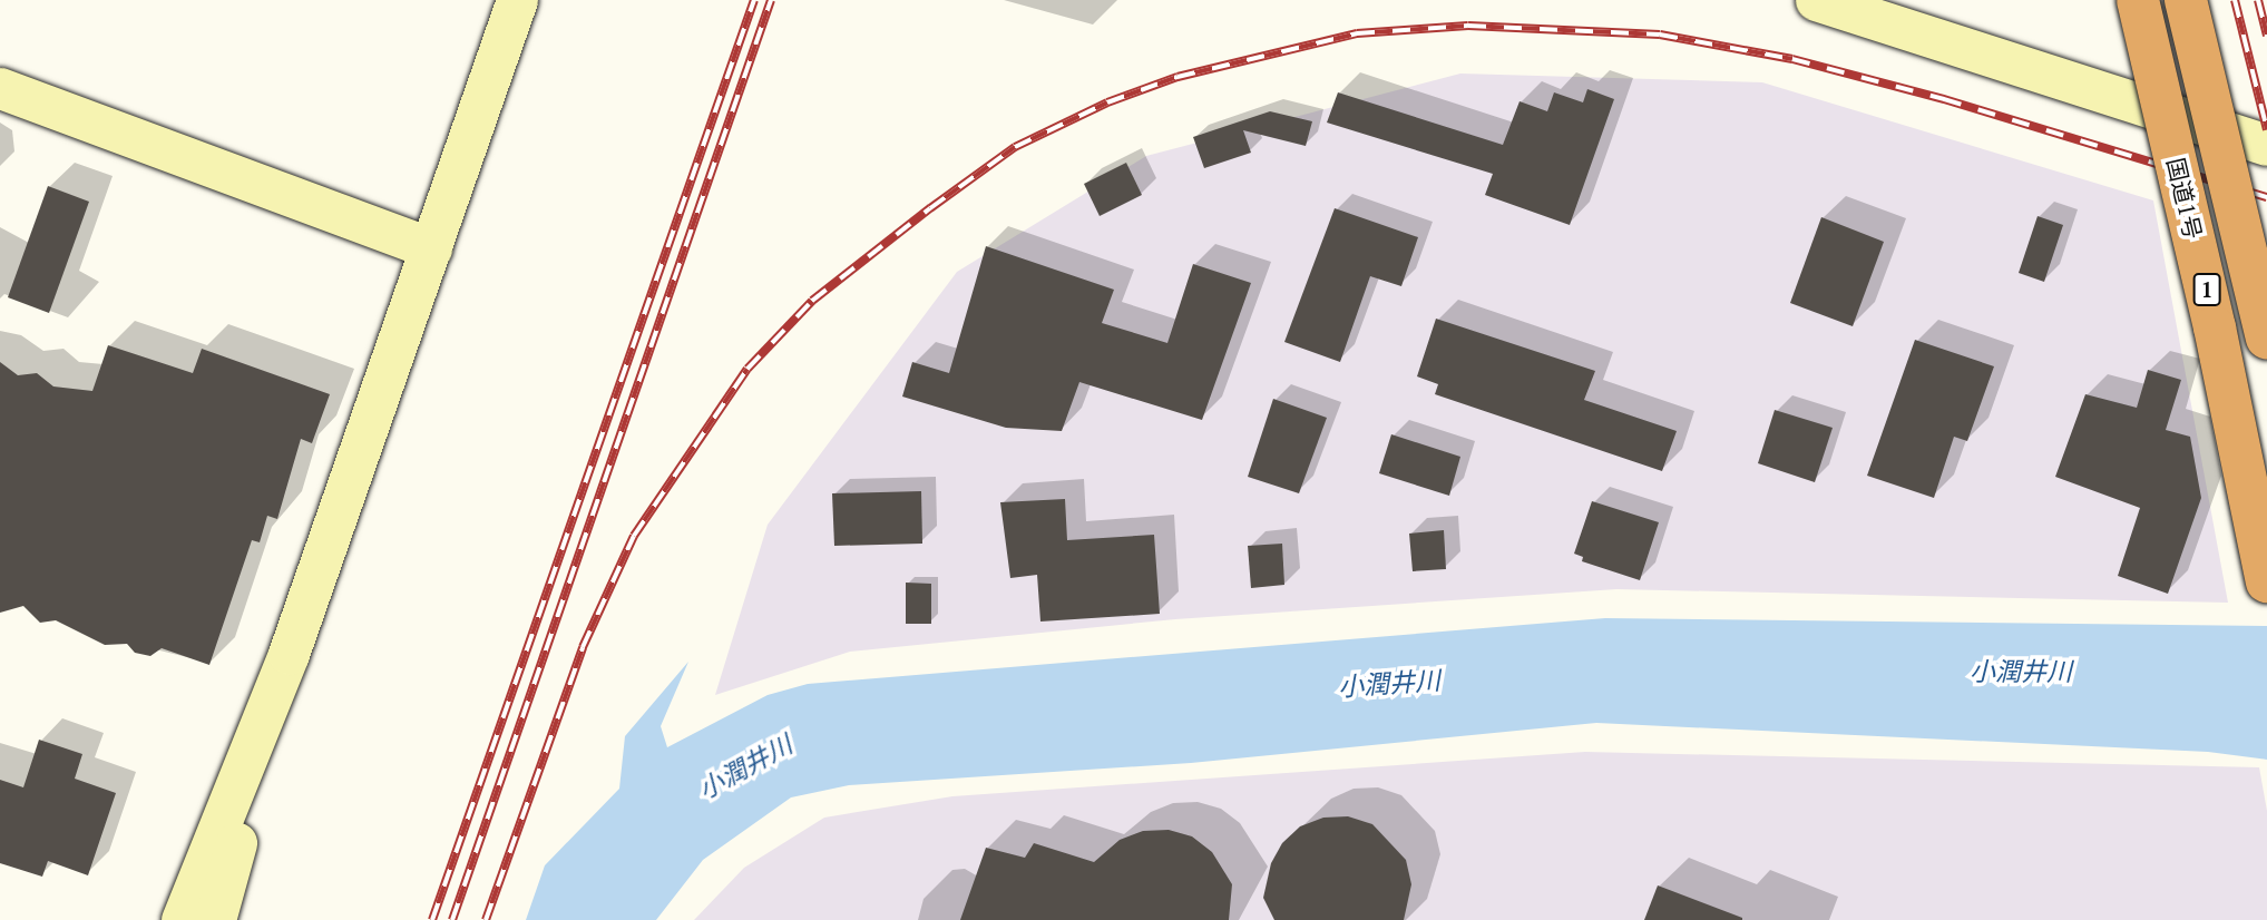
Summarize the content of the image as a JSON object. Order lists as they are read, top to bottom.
{
  "streets": {
    "highway": ["国道1号", "1"]
  },
  "water": ["小潤井川"]
}
